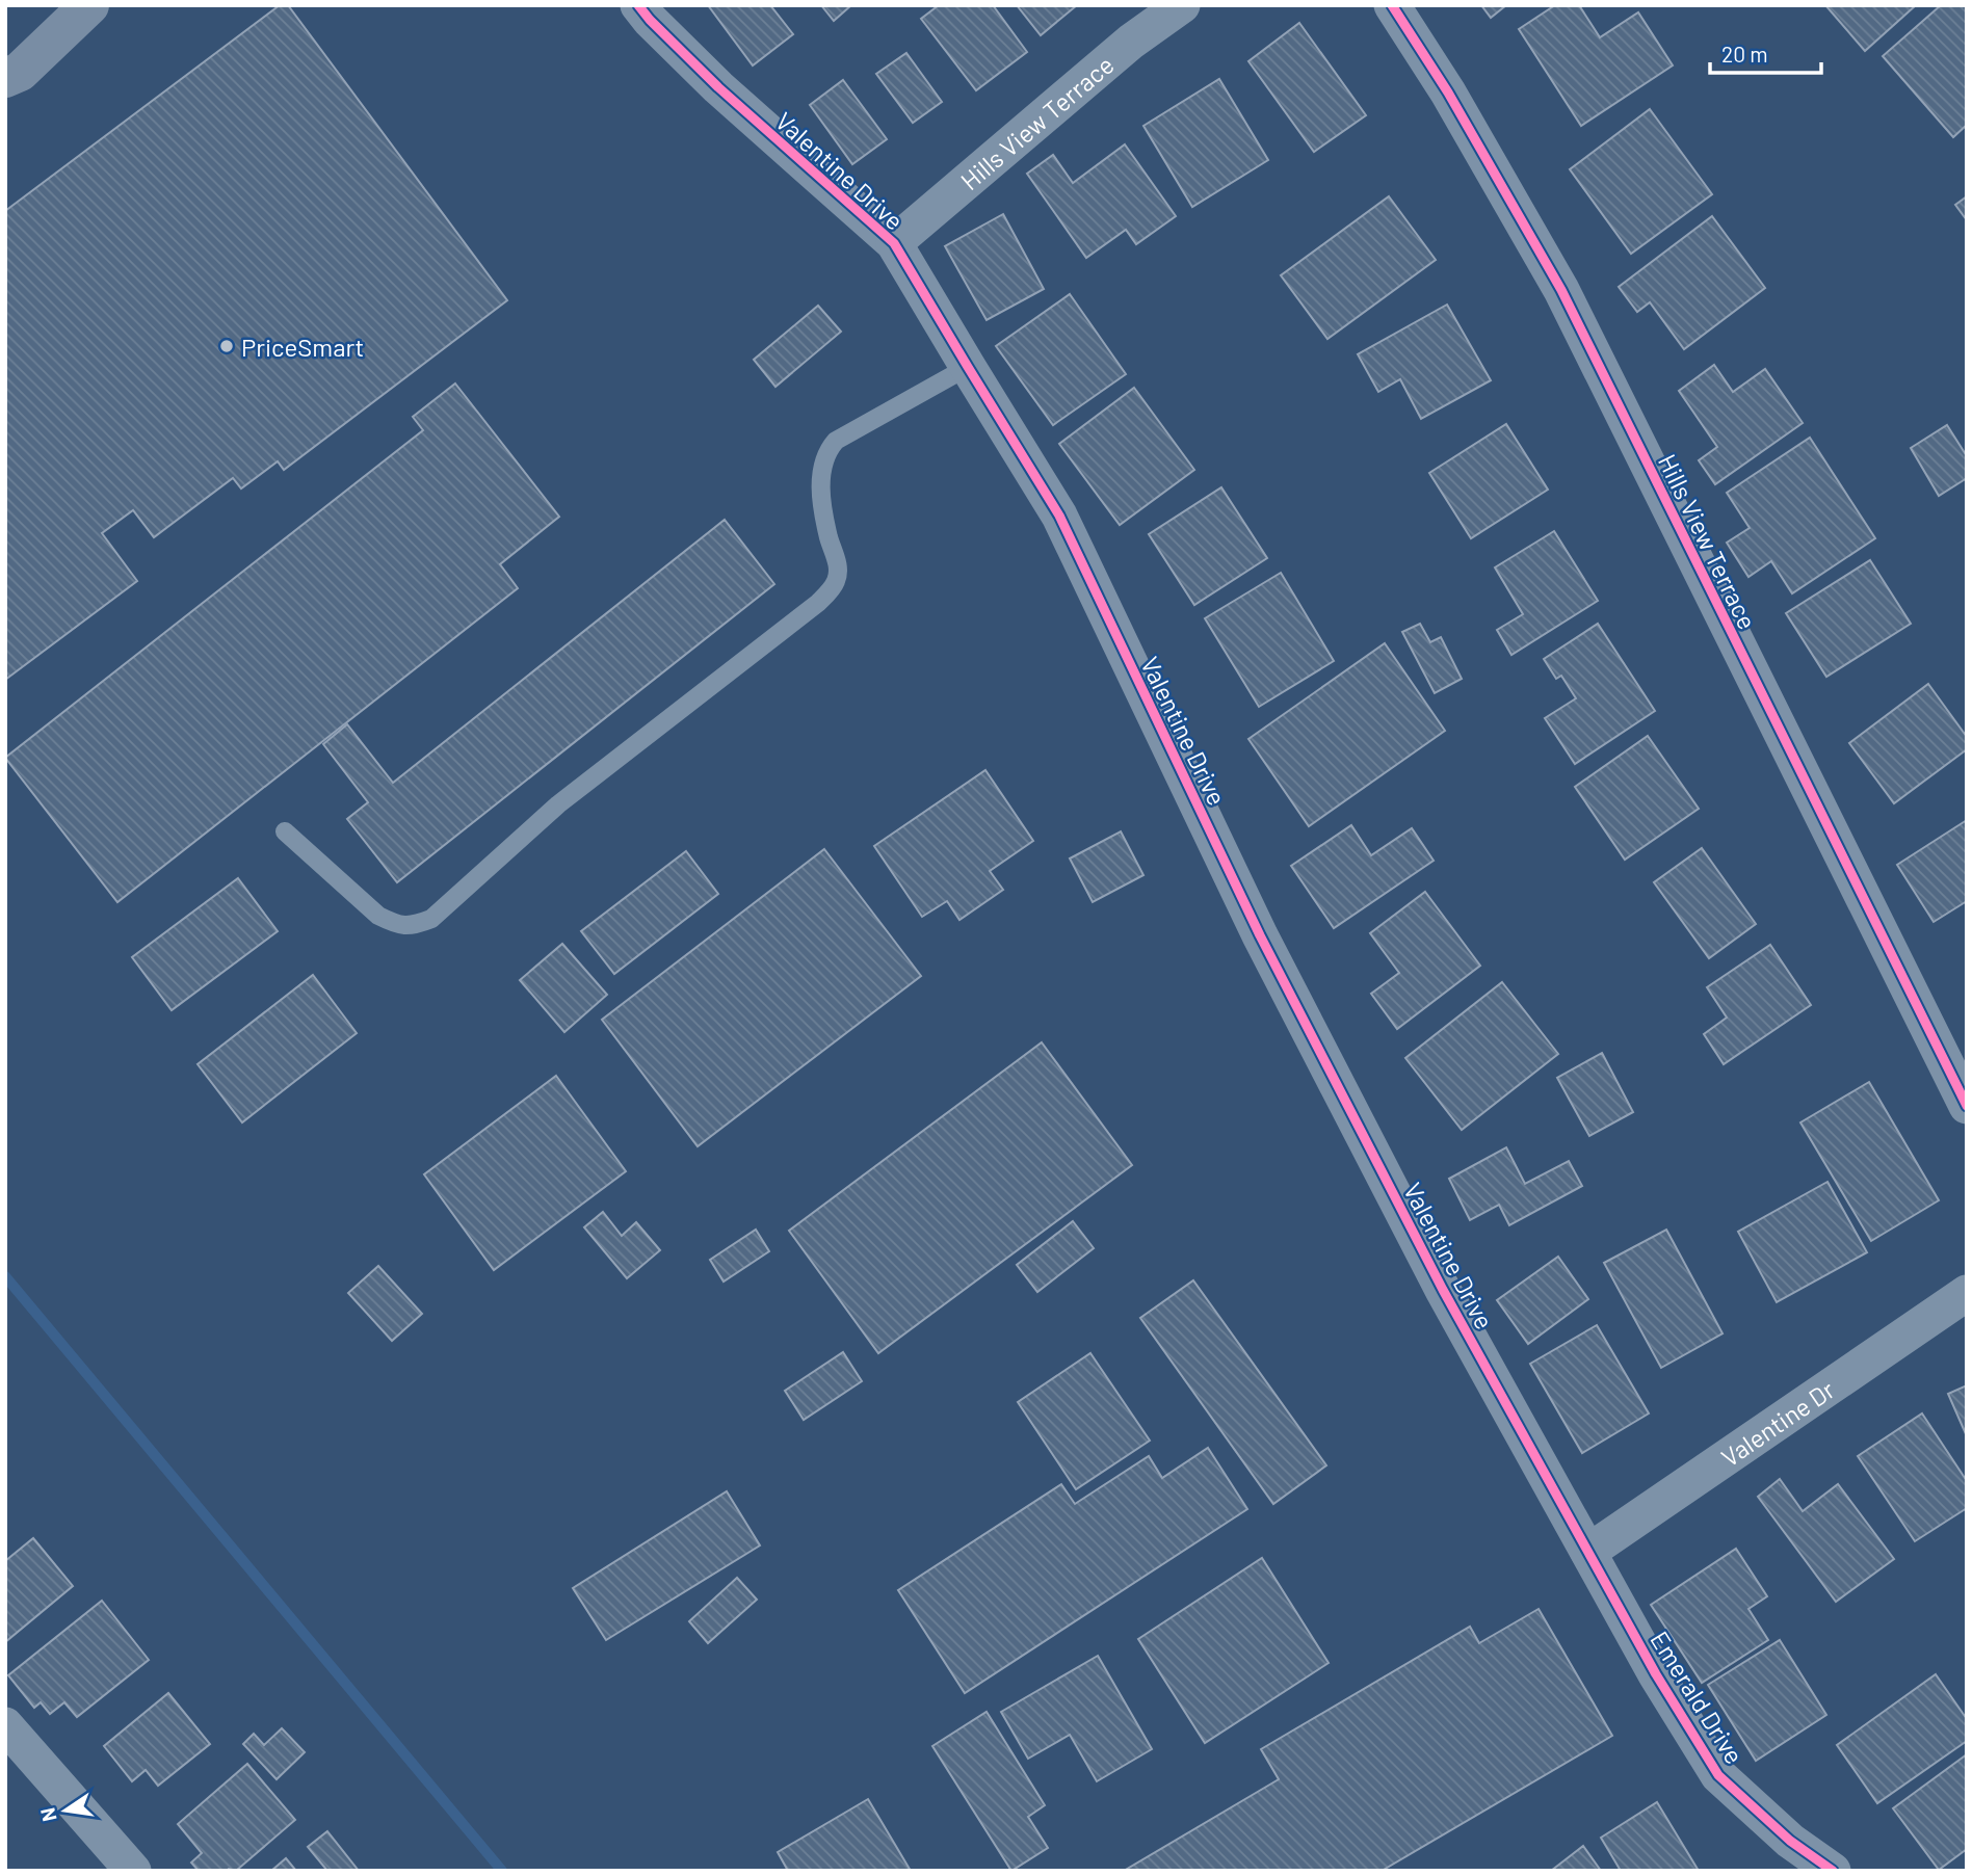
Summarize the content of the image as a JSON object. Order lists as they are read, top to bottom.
{
  "streets": {
    "street": [
      "Hills View Terrace",
      "Valentine Drive",
      "Valentine Dr",
      "Emerald Drive"
    ]
  },
  "crossings": [
    ["Hills View Terrace", "Valentine Drive"],
    ["Valentine Drive", "Valentine Dr"],
    ["Valentine Drive", "Emerald Drive"],
    ["Valentine Dr", "Emerald Drive"]
  ],
  "places": ["PriceSmart"],
  "scale_bar": "20 m",
  "north": "left"
}
